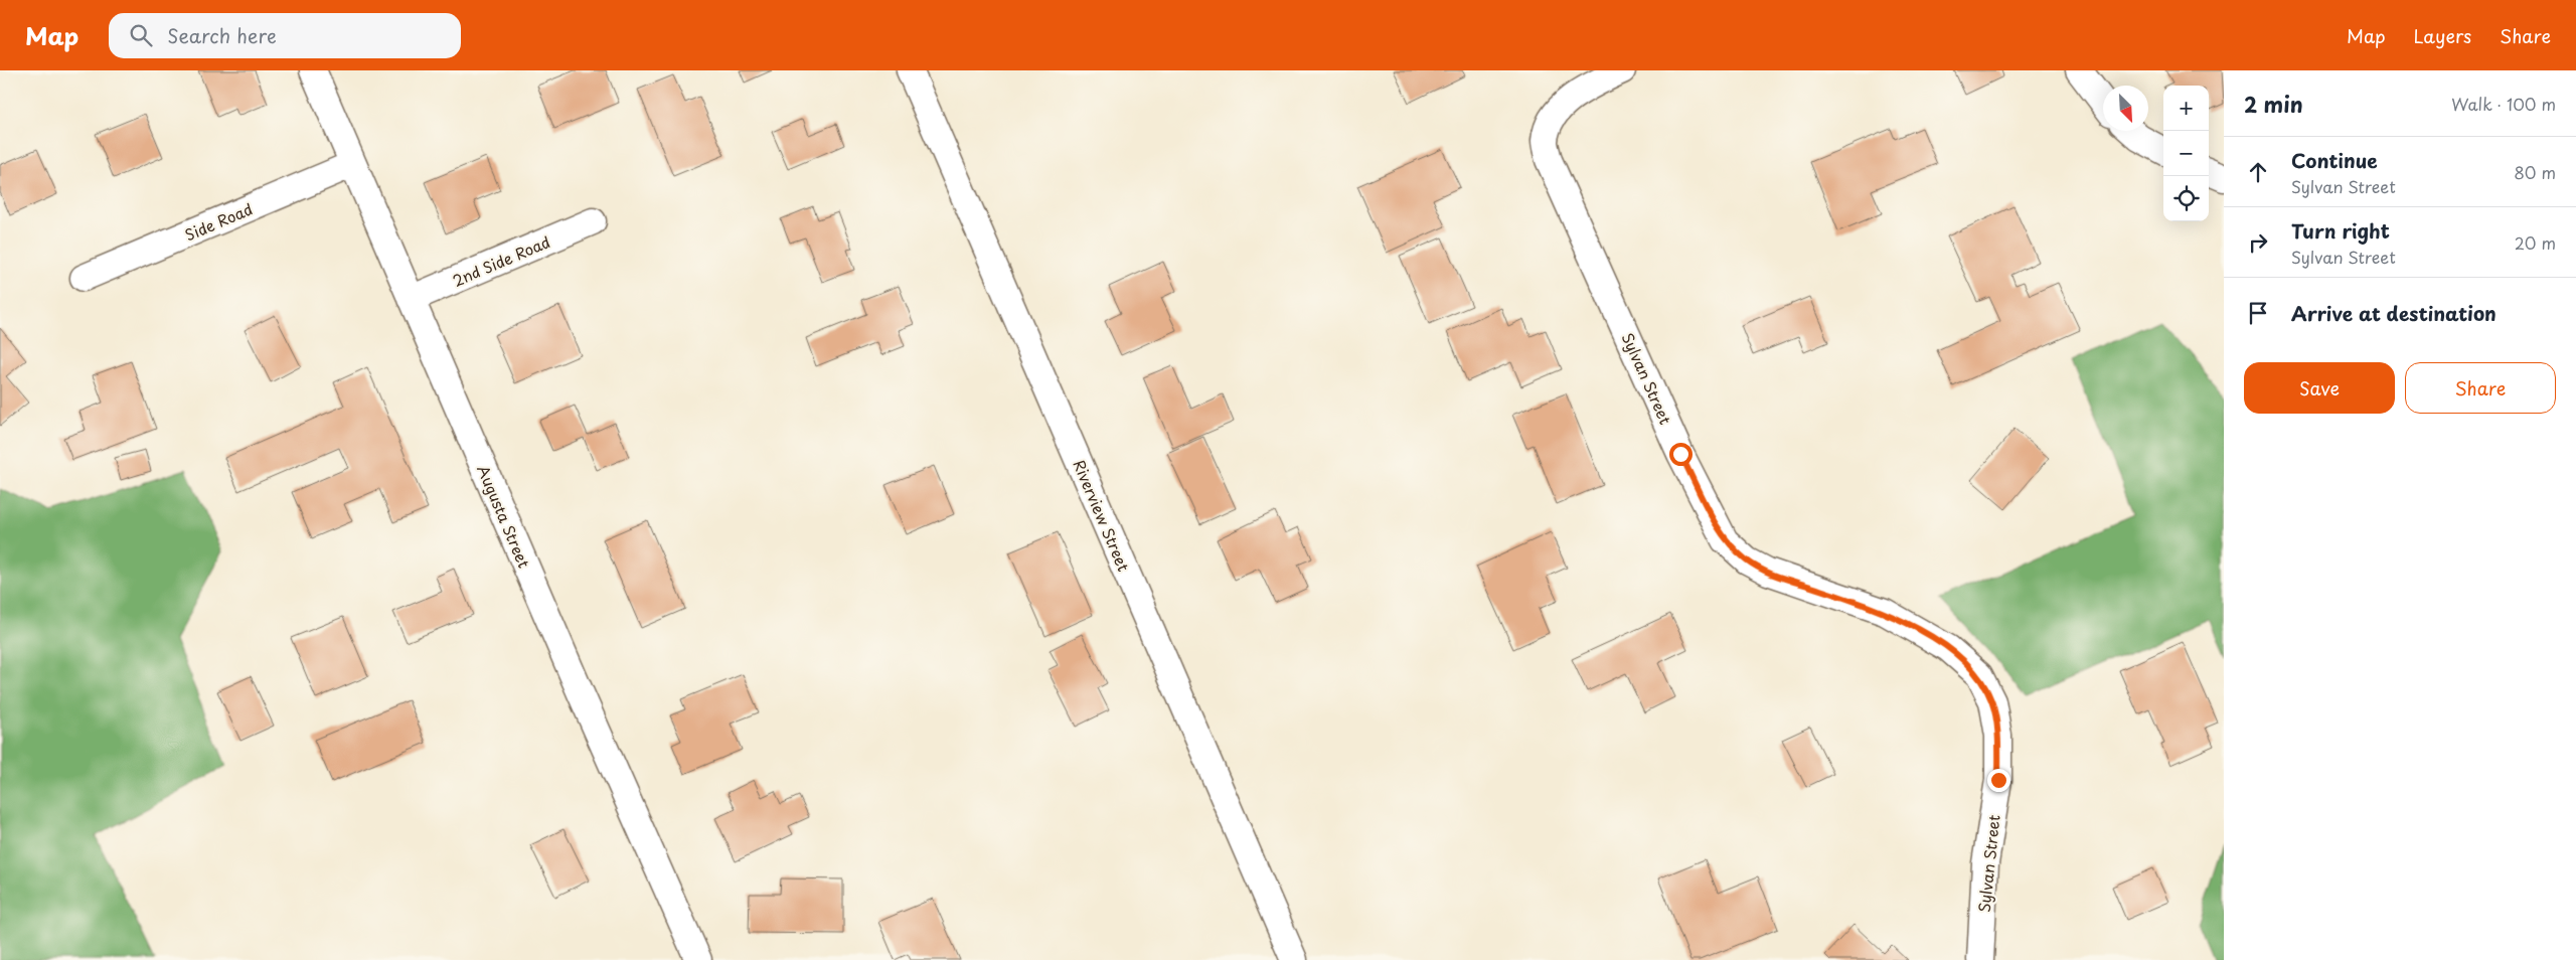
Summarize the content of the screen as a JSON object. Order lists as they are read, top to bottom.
{
  "streets": {
    "street": [
      "Side Road",
      "2nd Side Road",
      "Sylvan Street",
      "Riverview Street",
      "Augusta Street"
    ]
  },
  "crossings": [
    ["Side Road", "Augusta Street"],
    ["2nd Side Road", "Augusta Street"]
  ],
  "north": "bottom right",
  "page": {
    "header": "Map",
    "search": "Search here",
    "nav": ["Map", "Layers", "Share"],
    "heading": ["2 min", "Walk · 100 m"],
    "map_buttons": ["+", "−"],
    "list": [
      ["Continue", "Sylvan Street", "80 m"],
      ["Turn right", "Sylvan Street", "20 m"],
      "Arrive at destination"
    ],
    "buttons": ["Save", "Share"]
  }
}
